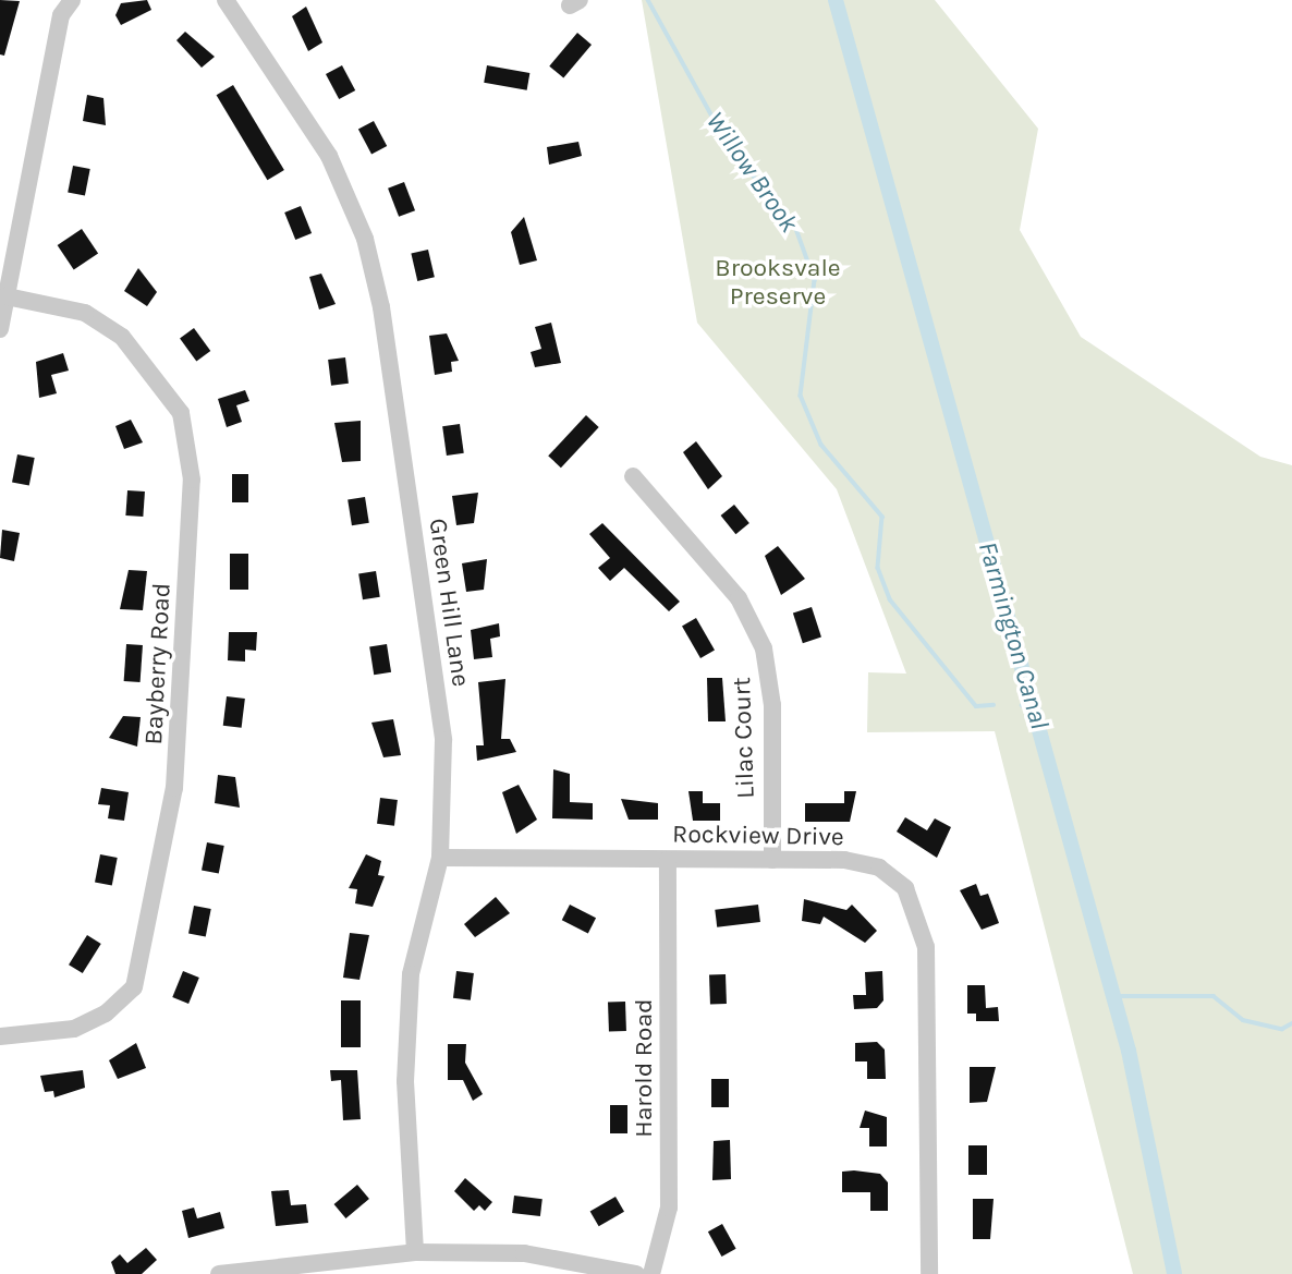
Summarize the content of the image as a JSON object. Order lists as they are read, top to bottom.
{
  "streets": {
    "street": [
      "Green Hill Lane",
      "Bayberry Road",
      "Lilac Court",
      "Rockview Drive",
      "Harold Road"
    ]
  },
  "crossings": [
    ["Green Hill Lane", "Rockview Drive"],
    ["Lilac Court", "Rockview Drive"],
    ["Rockview Drive", "Harold Road"]
  ],
  "water": ["Willow Brook", "Farmington Canal"],
  "parks": ["Brooksvale Preserve"]
}
